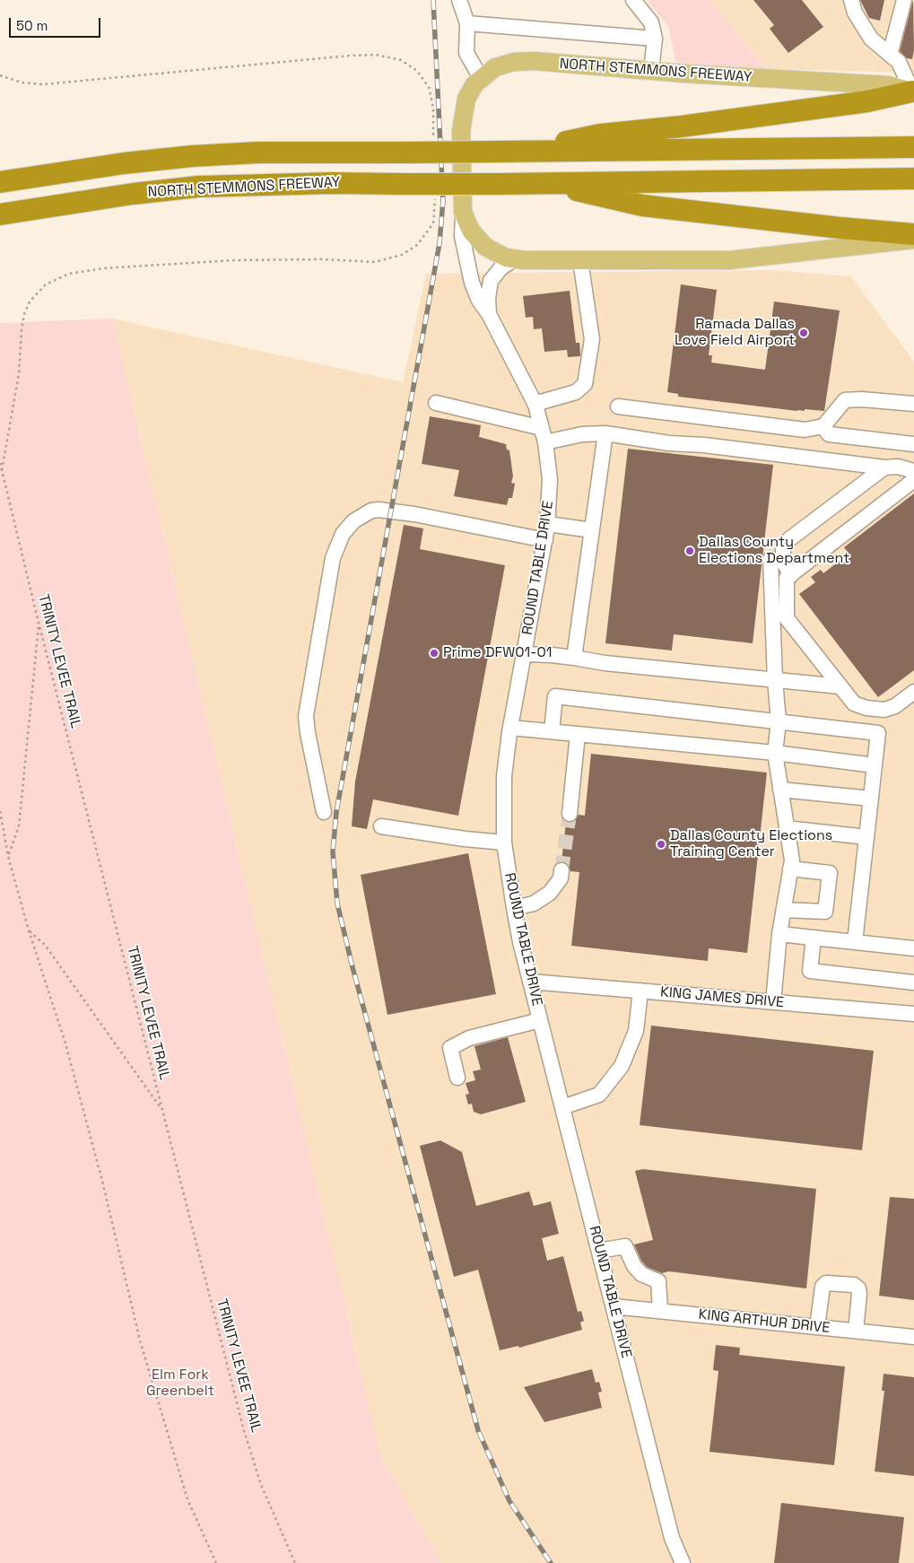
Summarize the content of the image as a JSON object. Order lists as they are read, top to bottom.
{
  "streets": {
    "highway": ["NORTH STEMMONS FREEWAY"],
    "street": ["ROUND TABLE DRIVE", "KING JAMES DRIVE", "KING ARTHUR DRIVE"],
    "path": ["TRINITY LEVEE TRAIL"]
  },
  "crossings": [
    ["NORTH STEMMONS FREEWAY", "ROUND TABLE DRIVE"],
    ["ROUND TABLE DRIVE", "KING JAMES DRIVE"],
    ["ROUND TABLE DRIVE", "KING ARTHUR DRIVE"]
  ],
  "parks": ["Elm Fork Greenbelt"],
  "places": [
    "Ramada Dallas Love Field Airport",
    "Dallas County Elections Department",
    "Prime DFW01-01",
    "Dallas County Elections Training Center"
  ],
  "scale_bar": "50 m"
}
